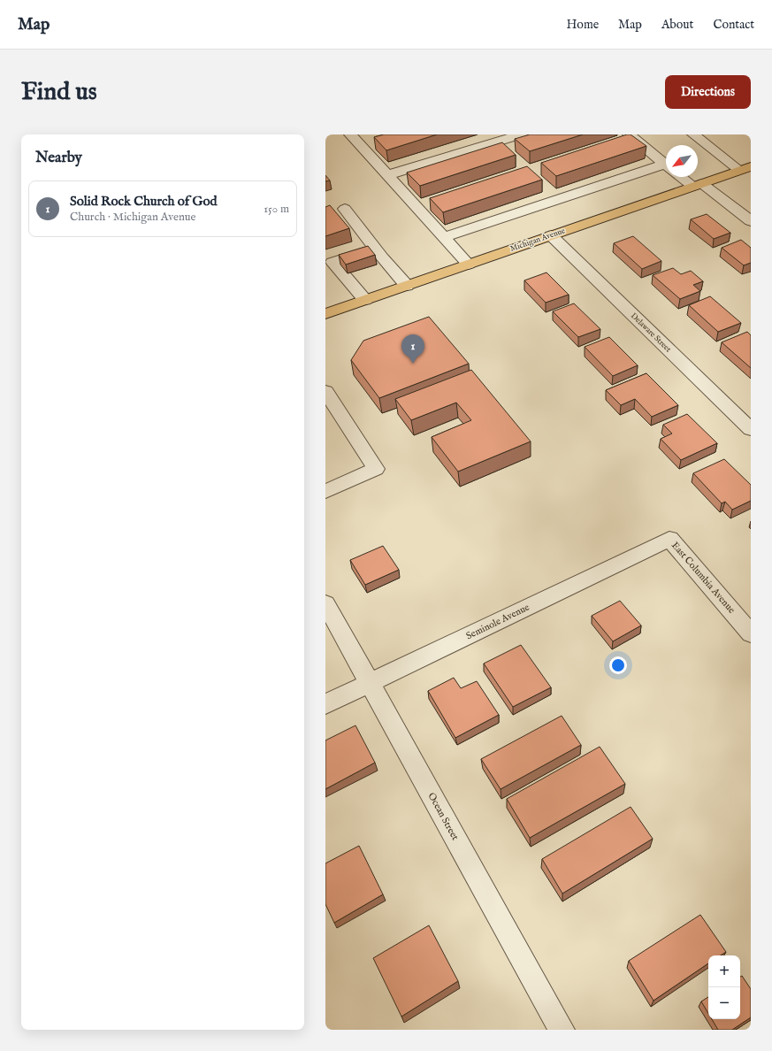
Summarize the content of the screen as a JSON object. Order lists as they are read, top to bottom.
{
  "streets": {
    "main road": ["Michigan Avenue"],
    "street": [
      "Delaware Street",
      "East Columbia Avenue",
      "Seminole Avenue",
      "Ocean Street"
    ]
  },
  "crossings": [
    ["Michigan Avenue", "Delaware Street"],
    ["East Columbia Avenue", "Seminole Avenue"],
    ["Seminole Avenue", "Ocean Street"]
  ],
  "north": "bottom left",
  "page": {
    "header": "Map",
    "nav": [
      "Home",
      "Map",
      "About",
      "Contact"
    ],
    "buttons": "Directions",
    "title": "Find us",
    "heading": "Nearby",
    "list": [
      {
        "mark": "1",
        "name": "Solid Rock Church of God",
        "note": "Church · Michigan Avenue",
        "value": "150 m"
      }
    ],
    "pins": "1",
    "map_buttons": ["+", "−"]
  }
}
